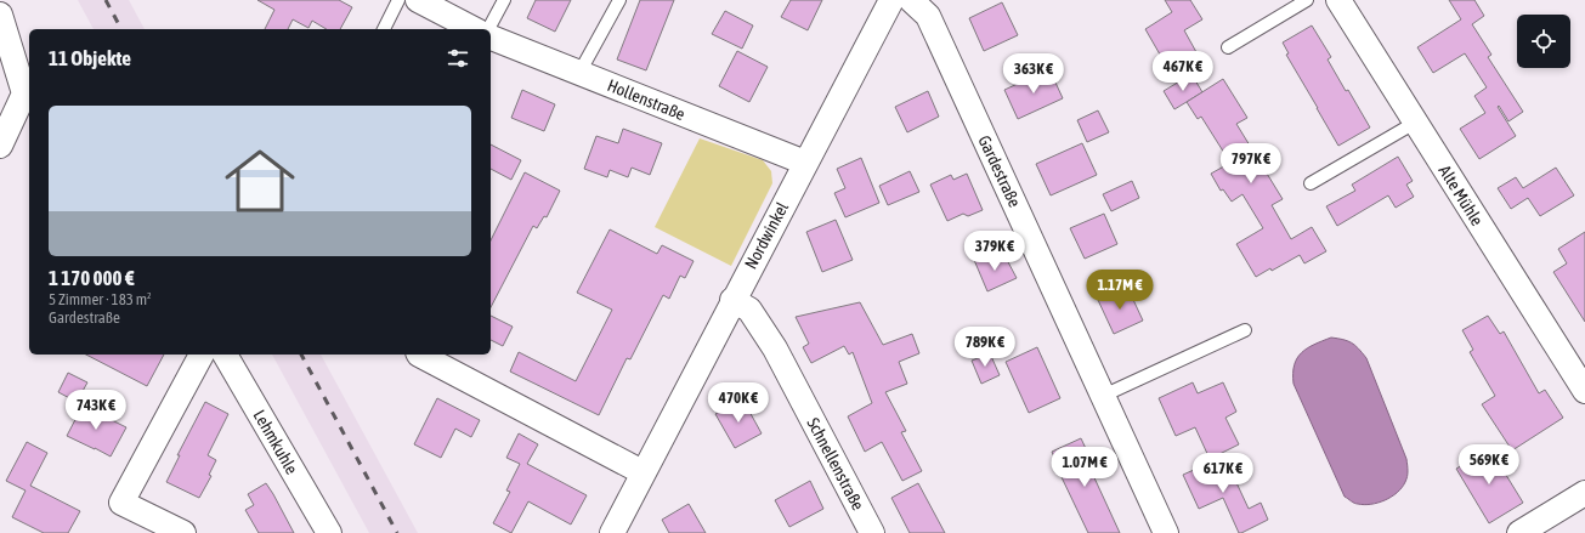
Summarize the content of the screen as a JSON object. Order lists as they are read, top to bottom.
{
  "streets": {
    "street": [
      "Hollenstraße",
      "Gardestraße",
      "Alte Mühle",
      "Nordwinkel",
      "Lehmkuhle",
      "Schnellenstraße"
    ]
  },
  "crossings": [
    ["Hollenstraße", "Nordwinkel"],
    ["Nordwinkel", "Schnellenstraße"]
  ],
  "page": {
    "heading": "11 Objekte",
    "price": [
      "467K €",
      "363K €",
      "797K €",
      "379K €",
      "1.17M €",
      "789K €",
      "470K €",
      "743K €",
      "569K €",
      "1.07M €",
      "617K €"
    ],
    "list": [
      {
        "name": "1 170 000 €",
        "note": "5 Zimmer · 183 m² · Gardestraße"
      }
    ]
  }
}
